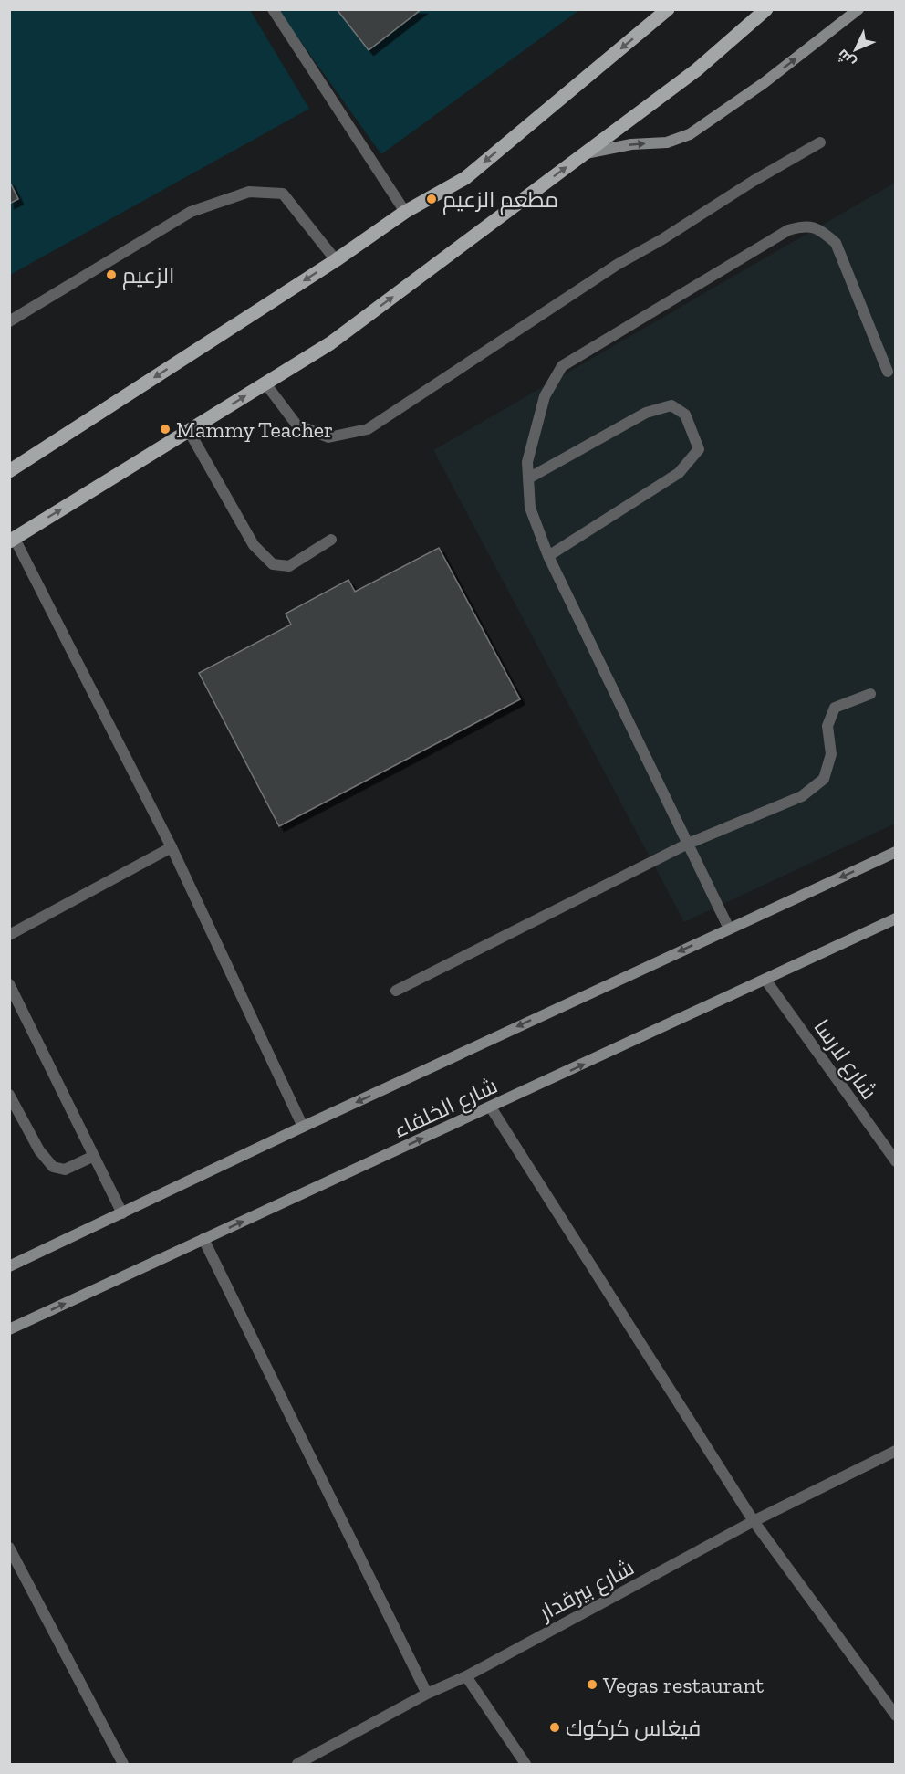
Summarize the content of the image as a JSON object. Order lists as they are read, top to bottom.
{
  "streets": {
    "street": ["شارع لارسا", "شارع الخلفاء", "شارع بيرقدار"]
  },
  "crossings": [
    ["شارع لارسا", "شارع الخلفاء"]
  ],
  "places": [
    "مطعم الزعيم",
    "الزعيم",
    "Mammy Teacher",
    "Vegas restaurant",
    "فيغاس كركوك"
  ],
  "north": "bottom left"
}
